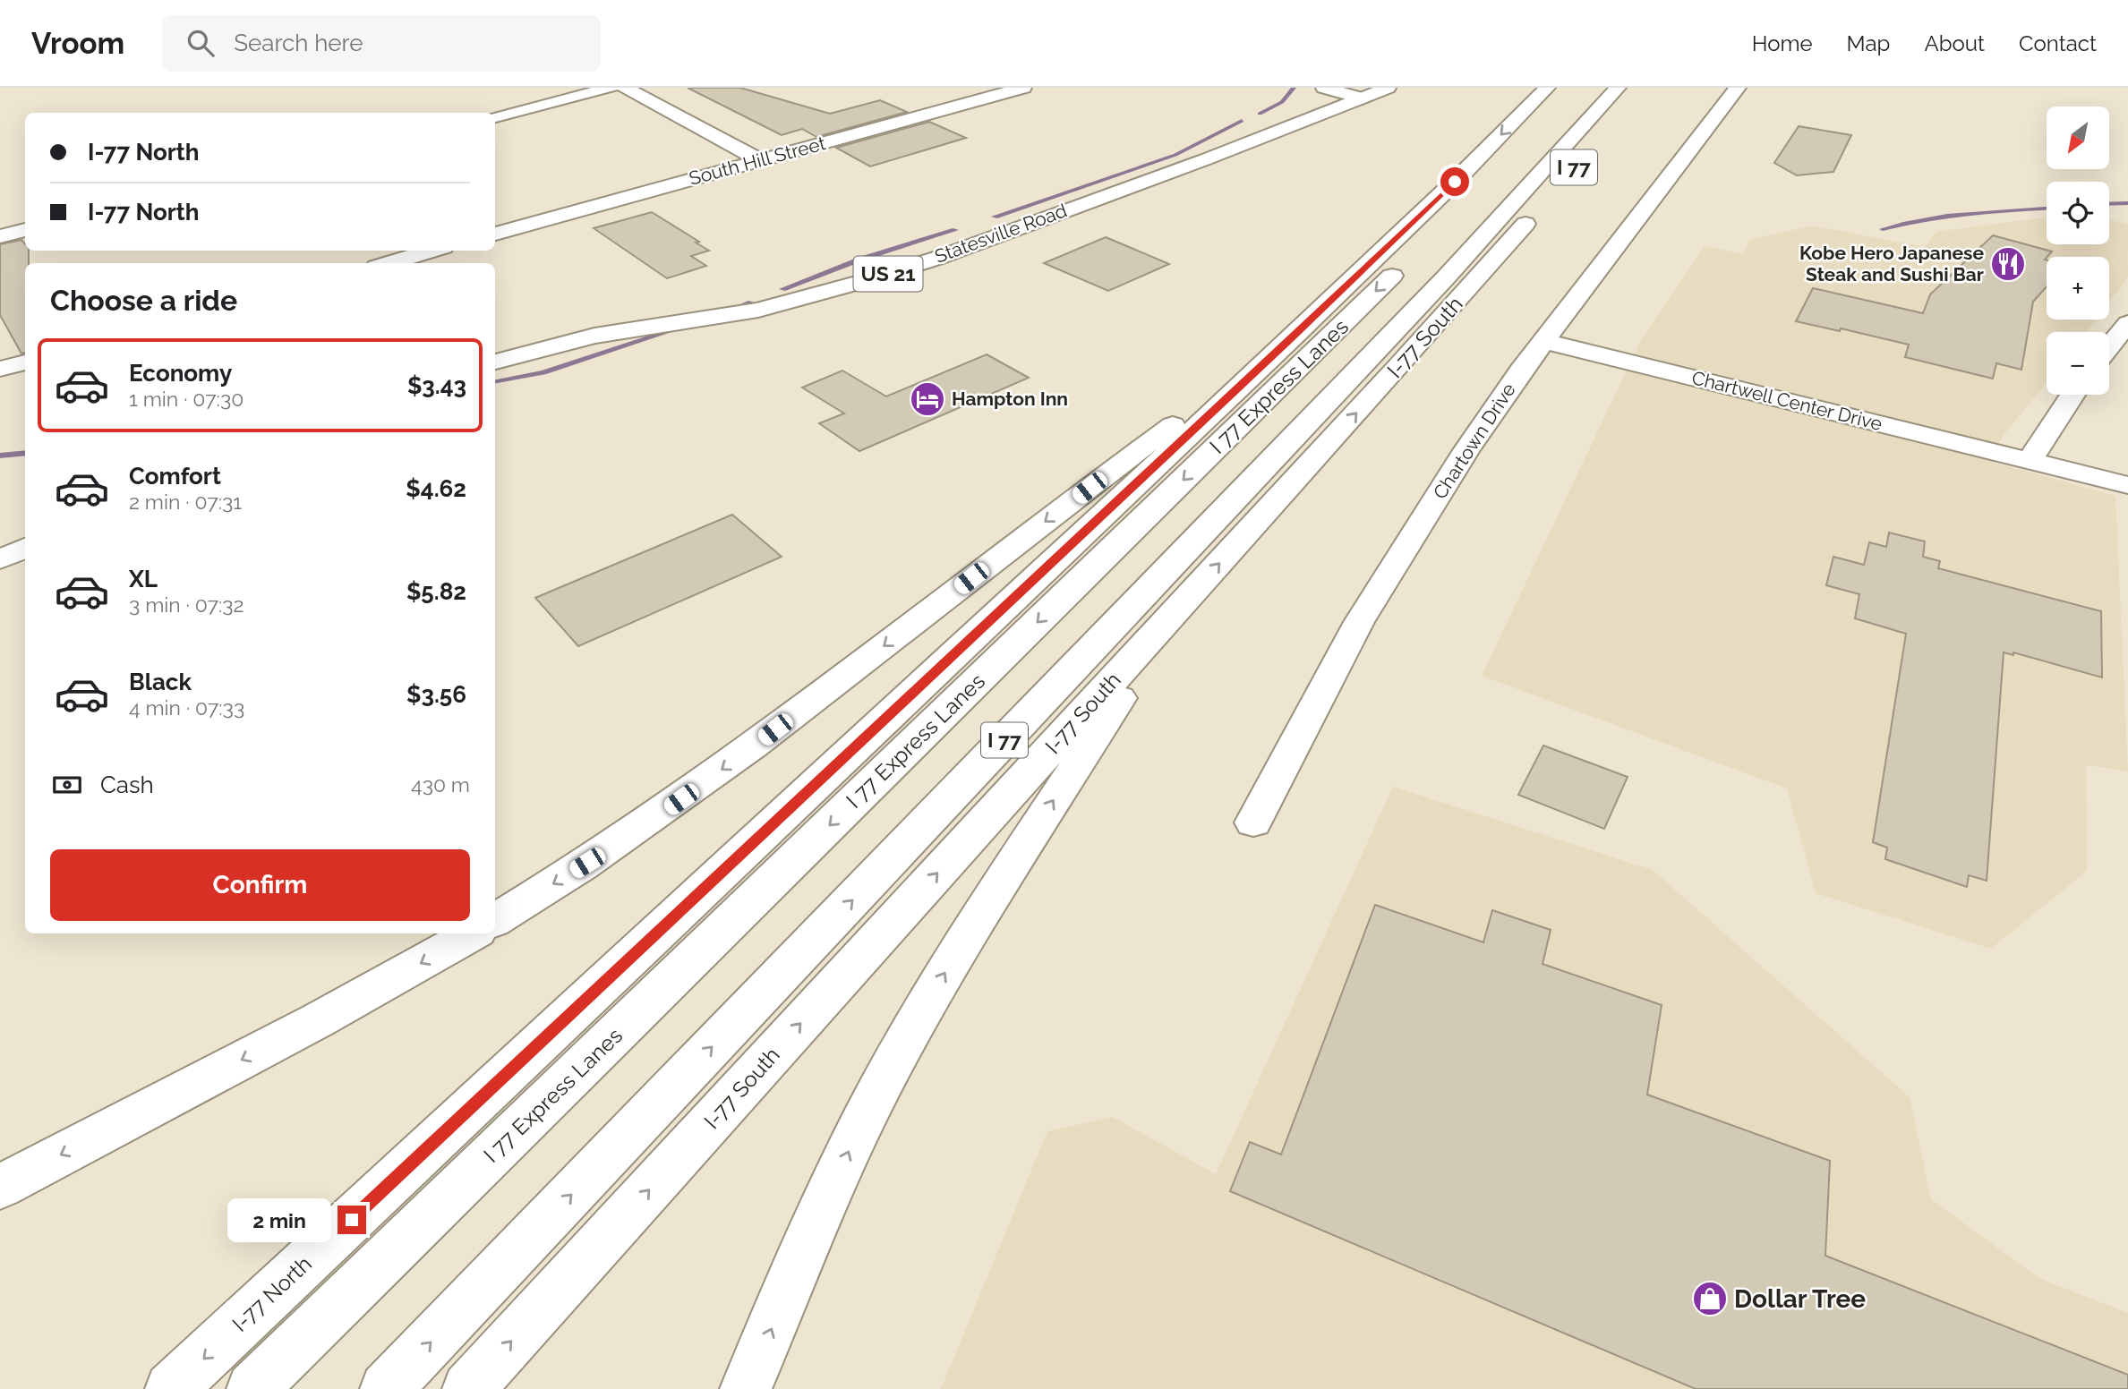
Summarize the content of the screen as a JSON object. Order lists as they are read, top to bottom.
{
  "streets": {
    "main road": [
      "South Hill Street",
      "I 77",
      "Statesville Road",
      "US 21",
      "I-77 South",
      "I 77 Express Lanes",
      "Chartwell Center Drive",
      "Chartown Drive",
      "I-77 North"
    ]
  },
  "crossings": [
    ["Chartwell Center Drive", "Chartown Drive"]
  ],
  "places": {
    "restaurant": ["Kobe Hero Japanese Steak and Sushi Bar"],
    "hotel": ["Hampton Inn"],
    "shop": ["Dollar Tree"]
  },
  "north": "bottom left",
  "page": {
    "header": "Vroom",
    "search": "Search here",
    "nav": [
      "Home",
      "Map",
      "About",
      "Contact"
    ],
    "map_buttons": ["+", "−"],
    "banner": ["I-77 North", "I-77 North"],
    "heading": "Choose a ride",
    "list": [
      {
        "name": "Economy",
        "note": "1 min · 07:30",
        "value": "$3.43"
      },
      {
        "name": "Comfort",
        "note": "2 min · 07:31",
        "value": "$4.62"
      },
      {
        "name": "XL",
        "note": "3 min · 07:32",
        "value": "$5.82"
      },
      {
        "name": "Black",
        "note": "4 min · 07:33",
        "value": "$3.56"
      }
    ],
    "pay": ["Cash", "430 m"],
    "buttons": "Confirm",
    "bubble": "2 min"
  }
}
